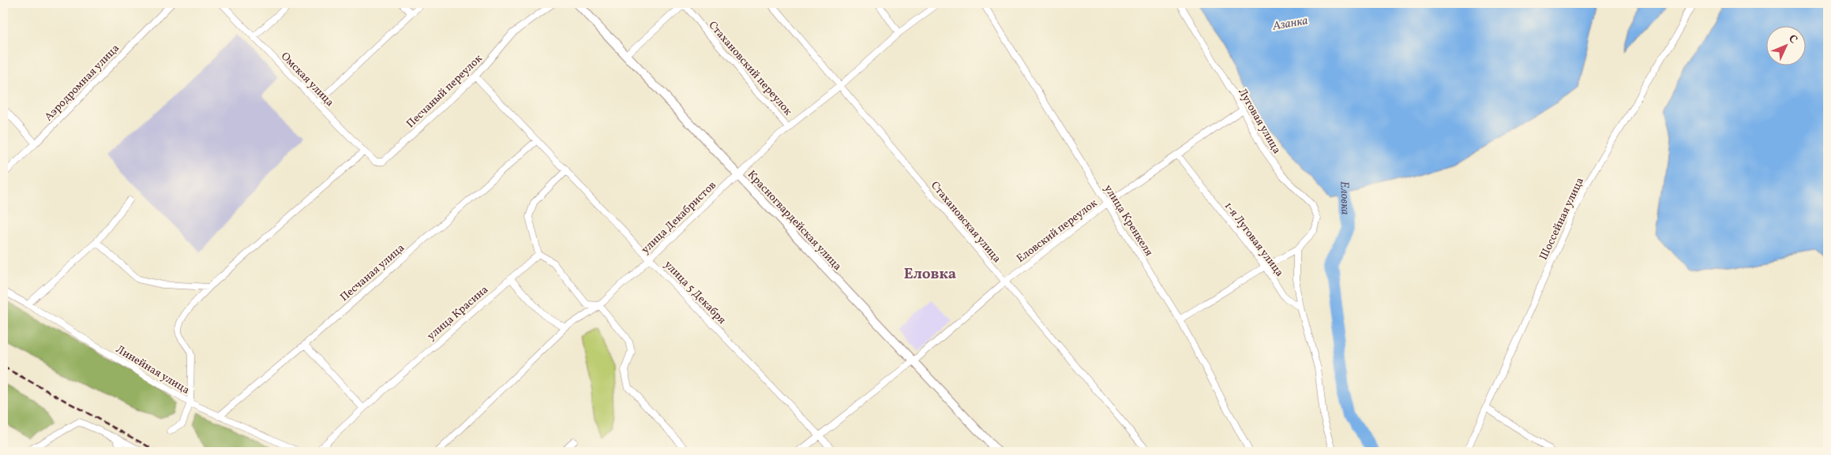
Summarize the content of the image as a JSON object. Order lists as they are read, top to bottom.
{
  "streets": {
    "main road": ["Красногвардейская улица"],
    "street": [
      "Стахановский переулок",
      "Омская улица",
      "Аэродромная улица",
      "Песчаный переулок",
      "Луговая улица",
      "улица Декабристов",
      "Шоссейная улица",
      "улица Кренкеля",
      "Стахановская улица",
      "Еловский переулок",
      "1-я Луговая улица",
      "Песчаная улица",
      "улица 5 Декабря",
      "улица Красина",
      "Линейная улица"
    ]
  },
  "crossings": [
    ["Стахановский переулок", "улица Декабристов"],
    ["Омская улица", "Песчаный переулок"],
    ["Песчаный переулок", "улица 5 Декабря"],
    ["Луговая улица", "улица Кренкеля"],
    ["Луговая улица", "Еловский переулок"],
    ["Луговая улица", "1-я Луговая улица"],
    ["улица Декабристов", "Красногвардейская улица"],
    ["улица Декабристов", "Стахановская улица"],
    ["улица Декабристов", "улица 5 Декабря"],
    ["Красногвардейская улица", "Еловский переулок"],
    ["улица Кренкеля", "Еловский переулок"],
    ["Стахановская улица", "Еловский переулок"],
    ["Еловский переулок", "1-я Луговая улица"],
    ["Еловский переулок", "улица 5 Декабря"],
    ["Песчаная улица", "улица 5 Декабря"],
    ["Песчаная улица", "Линейная улица"]
  ],
  "districts": ["Еловка"],
  "water": ["Азанка", "Еловка"],
  "north": "top right"
}
